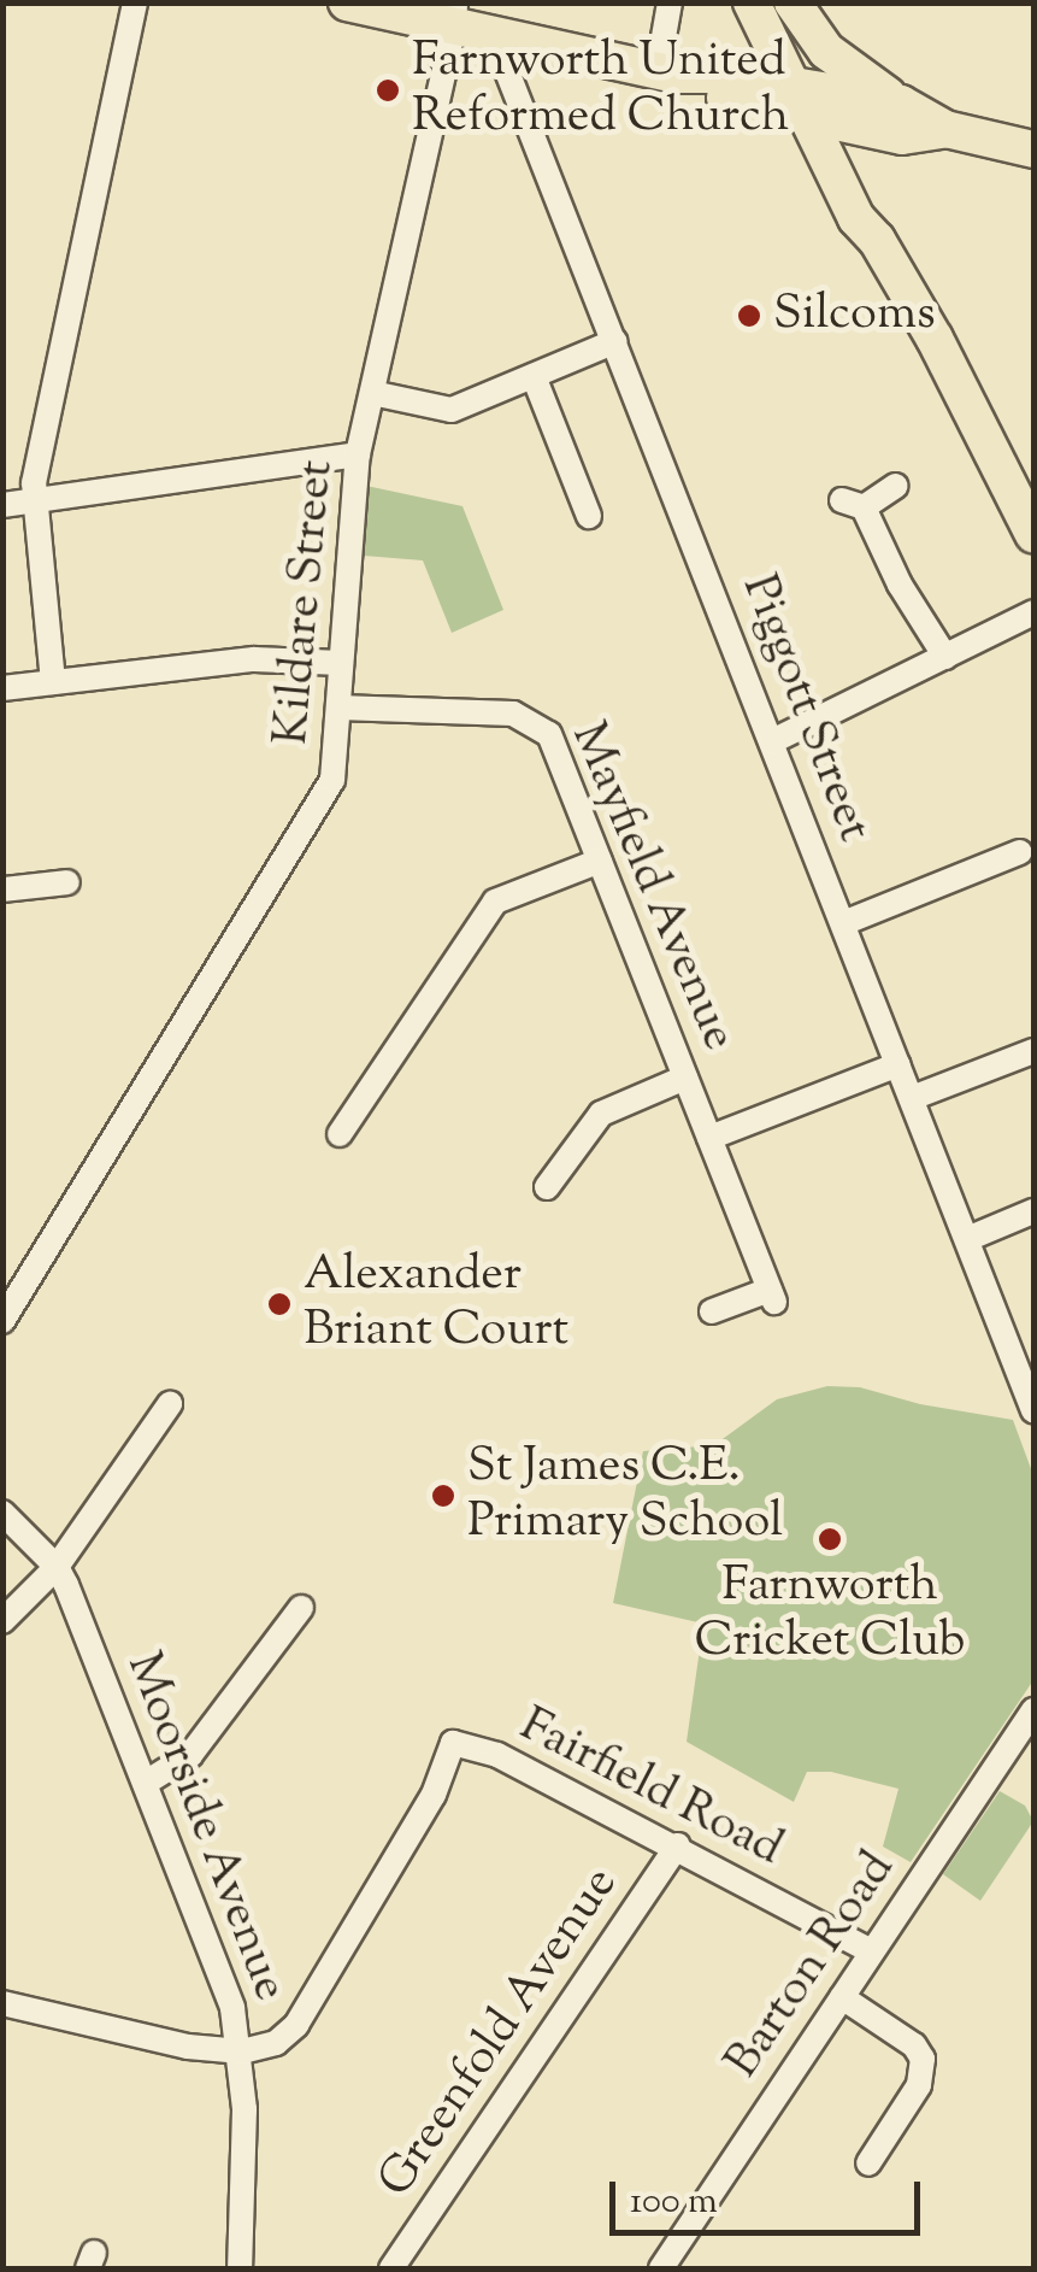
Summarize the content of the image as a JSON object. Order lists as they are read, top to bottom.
{
  "streets": {
    "street": [
      "Kildare Street",
      "Piggott Street",
      "Mayfield Avenue",
      "Fairfield Road",
      "Moorside Avenue",
      "Barton Road",
      "Greenfold Avenue"
    ]
  },
  "crossings": [
    ["Kildare Street", "Mayfield Avenue"],
    ["Fairfield Road", "Moorside Avenue"],
    ["Fairfield Road", "Barton Road"],
    ["Fairfield Road", "Greenfold Avenue"]
  ],
  "places": [
    "Farnworth United Reformed Church",
    "Silcoms",
    "Alexander Briant Court",
    "St James C.E. Primary School",
    "Farnworth Cricket Club"
  ],
  "scale_bar": "100 m"
}
